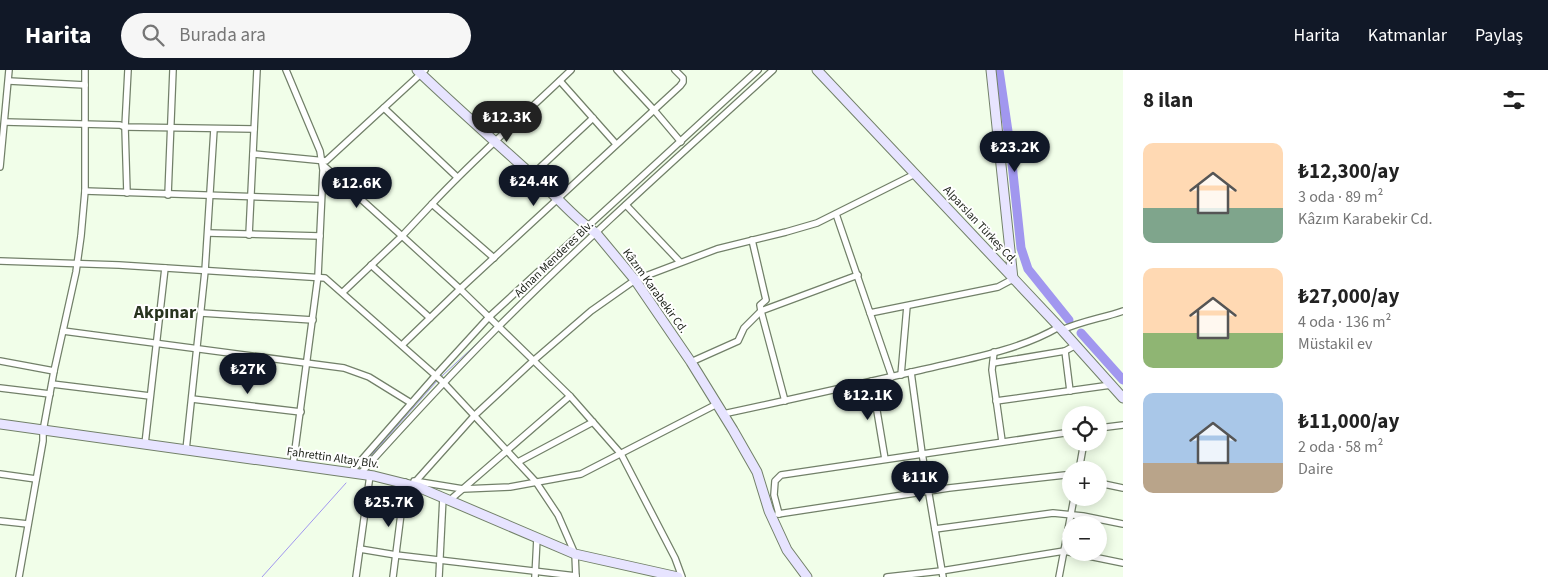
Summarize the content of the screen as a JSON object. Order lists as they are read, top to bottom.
{
  "streets": {
    "street": [
      "Alparslan Türkeş Cd.",
      "Adnan Menderes Blv.",
      "Kâzım Karabekir Cd.",
      "Fahrettin Altay Blv."
    ]
  },
  "crossings": [
    ["Adnan Menderes Blv.", "Kâzım Karabekir Cd."],
    ["Adnan Menderes Blv.", "Fahrettin Altay Blv."]
  ],
  "districts": ["Akpınar"],
  "page": {
    "header": "Harita",
    "search": "Burada ara",
    "nav": ["Harita", "Katmanlar", "Paylaş"],
    "heading": "8 ilan",
    "price": [
      "₺12.3K",
      "₺23.2K",
      "₺24.4K",
      "₺12.6K",
      "₺27K",
      "₺12.1K",
      "₺11K",
      "₺25.7K"
    ],
    "list": [
      {
        "name": "₺12,300/ay",
        "note": "3 oda · 89 m² · Kâzım Karabekir Cd."
      },
      {
        "name": "₺27,000/ay",
        "note": "4 oda · 136 m² · Müstakil ev"
      },
      {
        "name": "₺11,000/ay",
        "note": "2 oda · 58 m² · Daire"
      }
    ],
    "map_buttons": ["+", "−"]
  }
}
